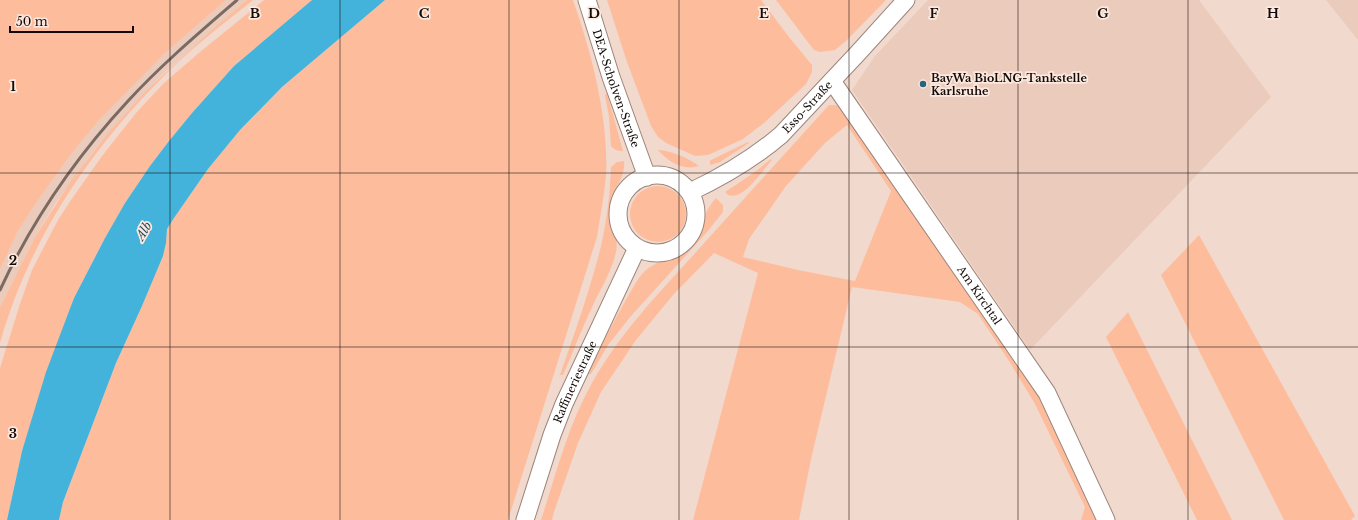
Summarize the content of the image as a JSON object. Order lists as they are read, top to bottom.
{
  "streets": {
    "street": [
      "DEA-Scholven-Straße",
      "Esso-Straße",
      "Am Kirchtal",
      "Raffineriestraße"
    ]
  },
  "crossings": [
    ["DEA-Scholven-Straße", "Esso-Straße"],
    ["DEA-Scholven-Straße", "Raffineriestraße"],
    ["Esso-Straße", "Am Kirchtal"],
    ["Esso-Straße", "Raffineriestraße"]
  ],
  "water": ["Alb"],
  "places": ["BayWa BioLNG-Tankstelle Karlsruhe"],
  "scale_bar": "50 m",
  "grid": {
    "columns": [
      "B",
      "C",
      "D",
      "E",
      "F",
      "G",
      "H"
    ],
    "rows": ["1", "2", "3"]
  }
}
